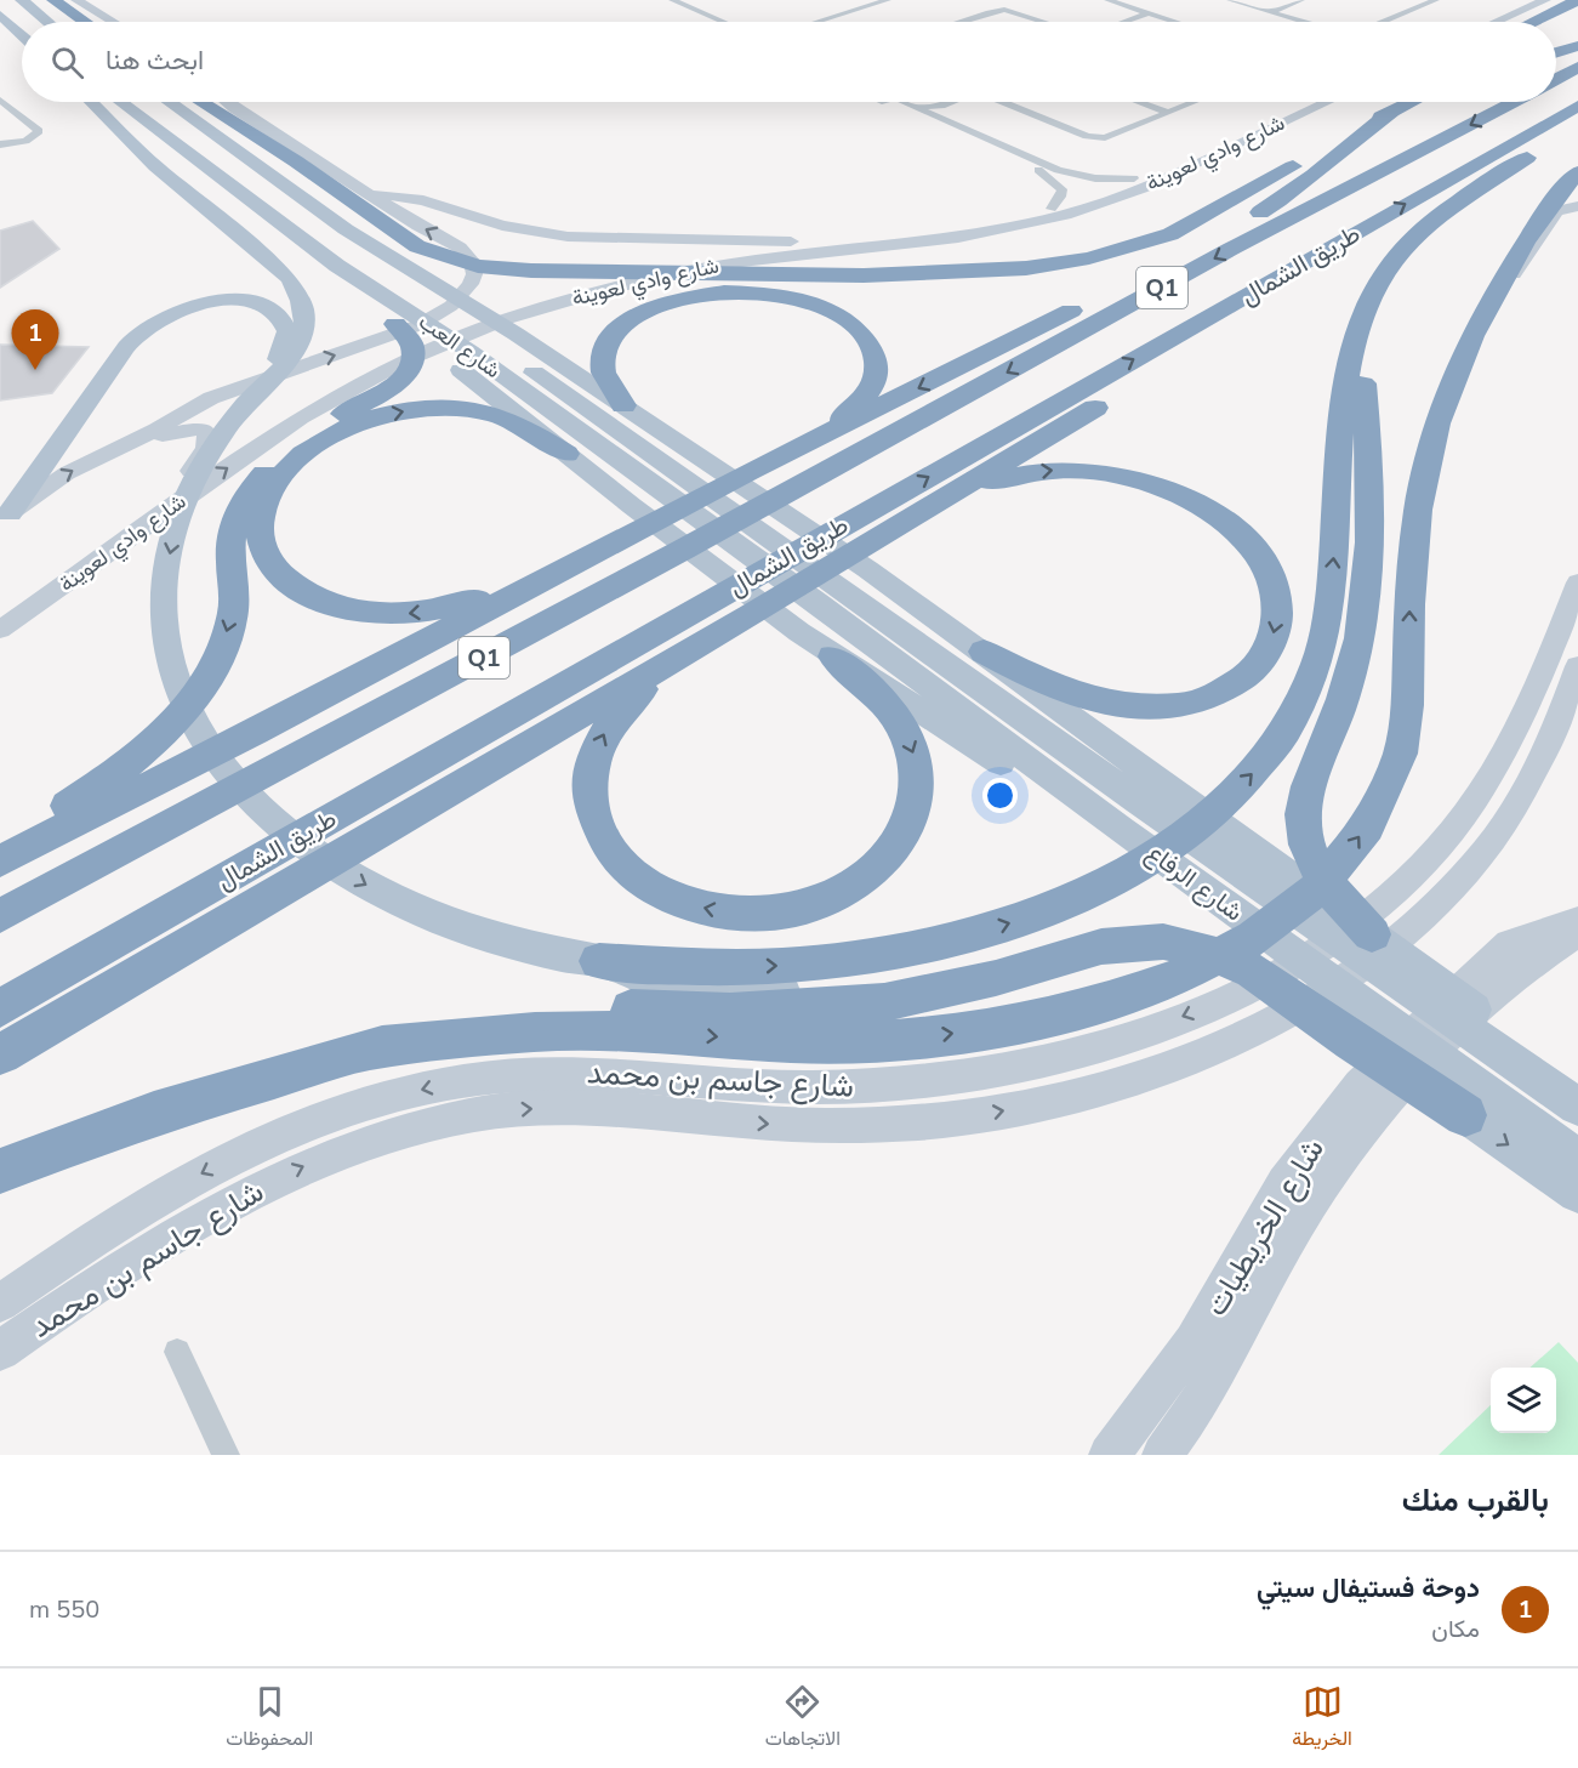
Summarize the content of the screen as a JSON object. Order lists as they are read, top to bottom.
{
  "streets": {
    "highway": ["طريق الشمال", "Q1"],
    "main road": [
      "شارع وادي لعوينة",
      "شارع العب",
      "شارع الرفاع",
      "شارع جاسم بن محمد",
      "شارع الخريطيات"
    ]
  },
  "crossings": [
    ["شارع العب", "شارع الرفاع"]
  ],
  "page": {
    "search": "ابحث هنا",
    "pins": "1",
    "heading": "بالقرب منك",
    "list": [
      {
        "mark": "1",
        "name": "دوحة فستيفال سيتي",
        "note": "مكان",
        "value": "550 m"
      }
    ],
    "nav": ["الخريطة", "الاتجاهات", "المحفوظات"]
  }
}
